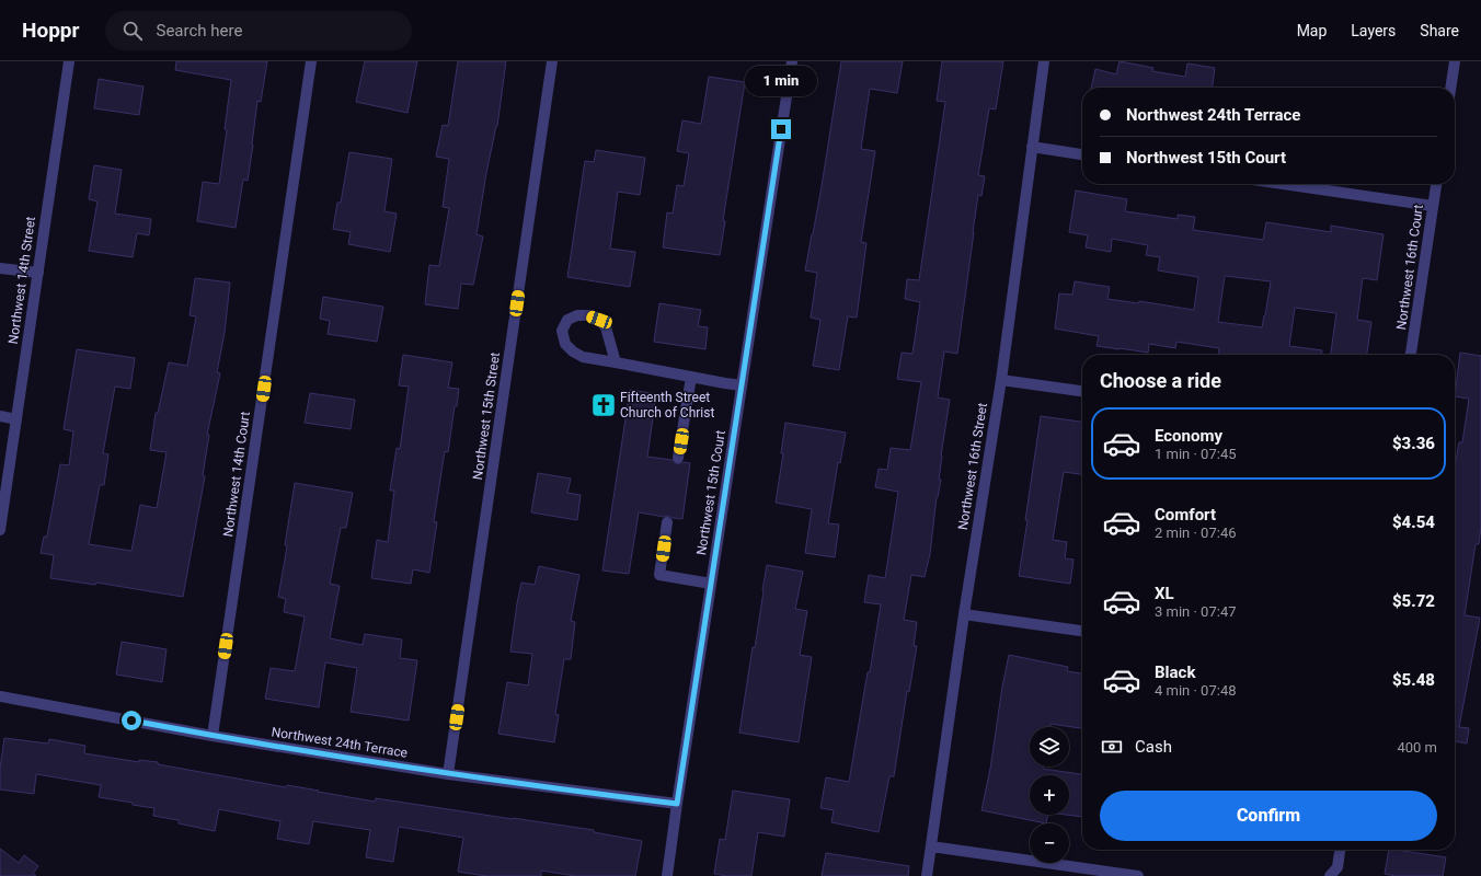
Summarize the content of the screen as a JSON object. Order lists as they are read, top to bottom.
{
  "streets": {
    "street": [
      "Northwest 16th Court",
      "Northwest 14th Street",
      "Northwest 15th Street",
      "Northwest 16th Street",
      "Northwest 14th Court",
      "Northwest 15th Court",
      "Northwest 24th Terrace"
    ]
  },
  "crossings": [
    ["Northwest 15th Street", "Northwest 24th Terrace"],
    ["Northwest 14th Court", "Northwest 24th Terrace"],
    ["Northwest 15th Court", "Northwest 24th Terrace"]
  ],
  "places": {
    "church": ["Fifteenth Street Church of Christ"]
  },
  "page": {
    "header": "Hoppr",
    "search": "Search here",
    "nav": ["Map", "Layers", "Share"],
    "bubble": "1 min",
    "banner": ["Northwest 24th Terrace", "Northwest 15th Court"],
    "heading": "Choose a ride",
    "list": [
      {
        "name": "Economy",
        "note": "1 min · 07:45",
        "value": "$3.36"
      },
      {
        "name": "Comfort",
        "note": "2 min · 07:46",
        "value": "$4.54"
      },
      {
        "name": "XL",
        "note": "3 min · 07:47",
        "value": "$5.72"
      },
      {
        "name": "Black",
        "note": "4 min · 07:48",
        "value": "$5.48"
      }
    ],
    "pay": ["Cash", "400 m"],
    "map_buttons": ["+", "−"],
    "buttons": "Confirm"
  }
}
